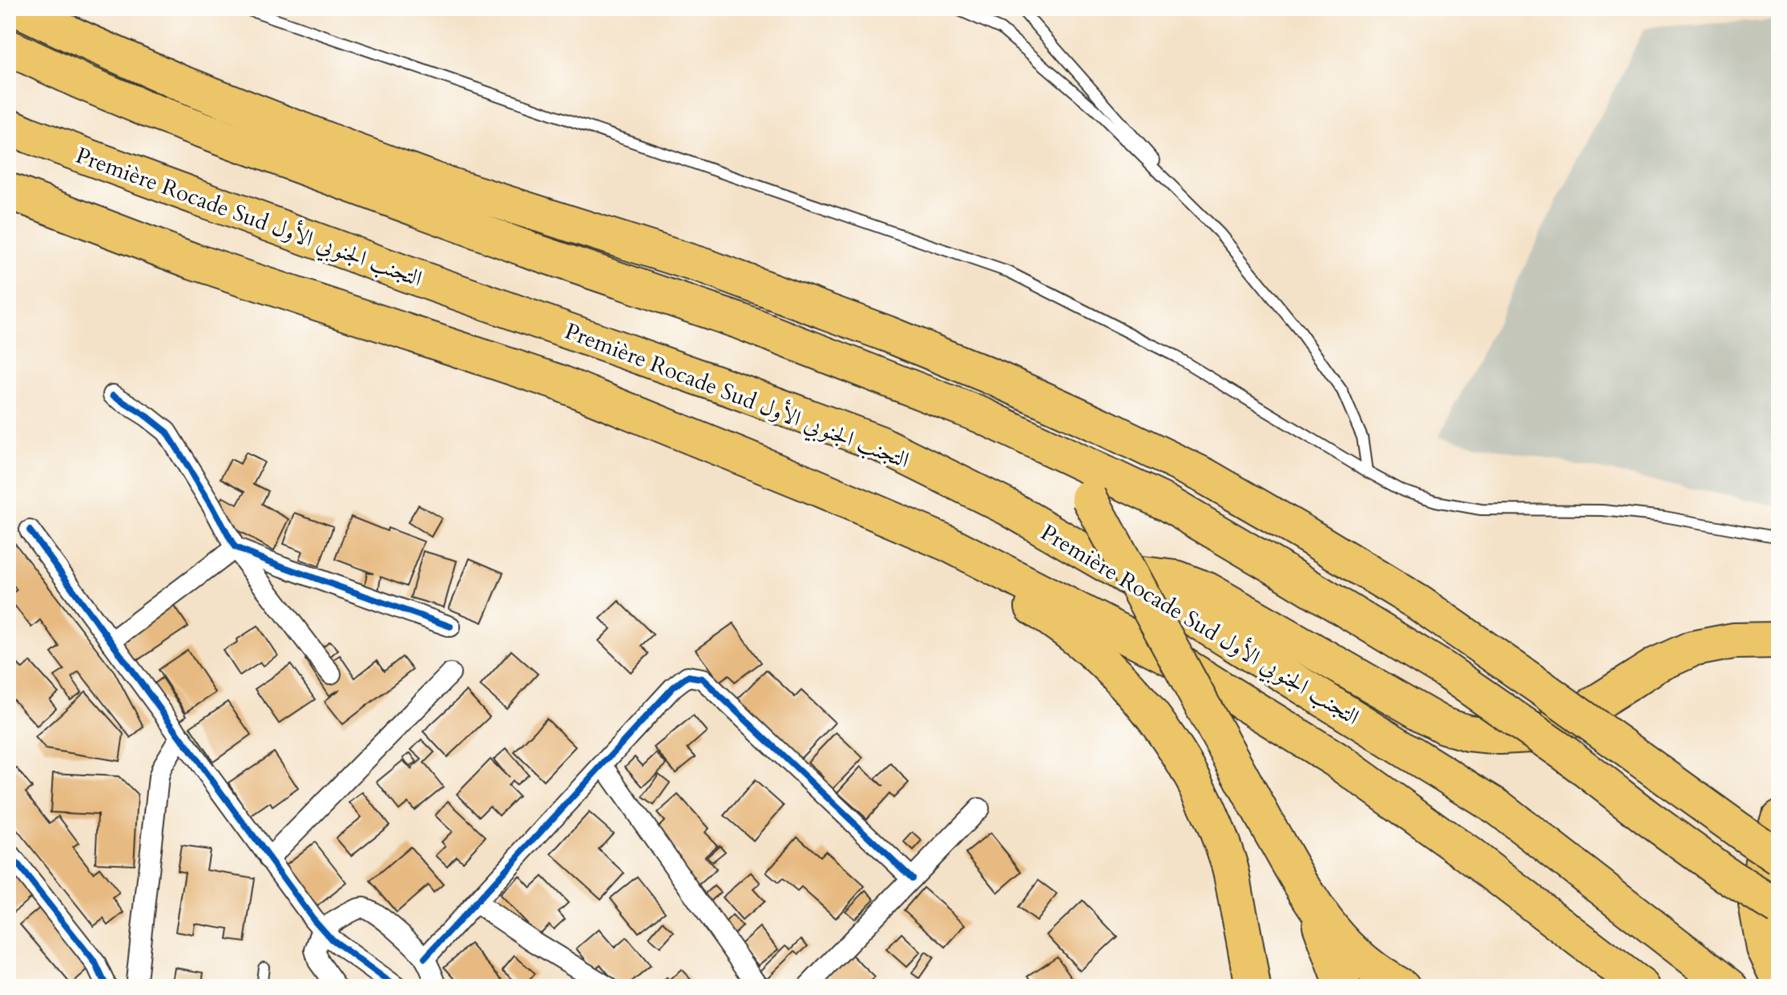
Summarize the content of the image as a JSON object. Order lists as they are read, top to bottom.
{
  "streets": {
    "highway": ["Première Rocade Sud التجنب الجنوبي الأول"]
  }
}
